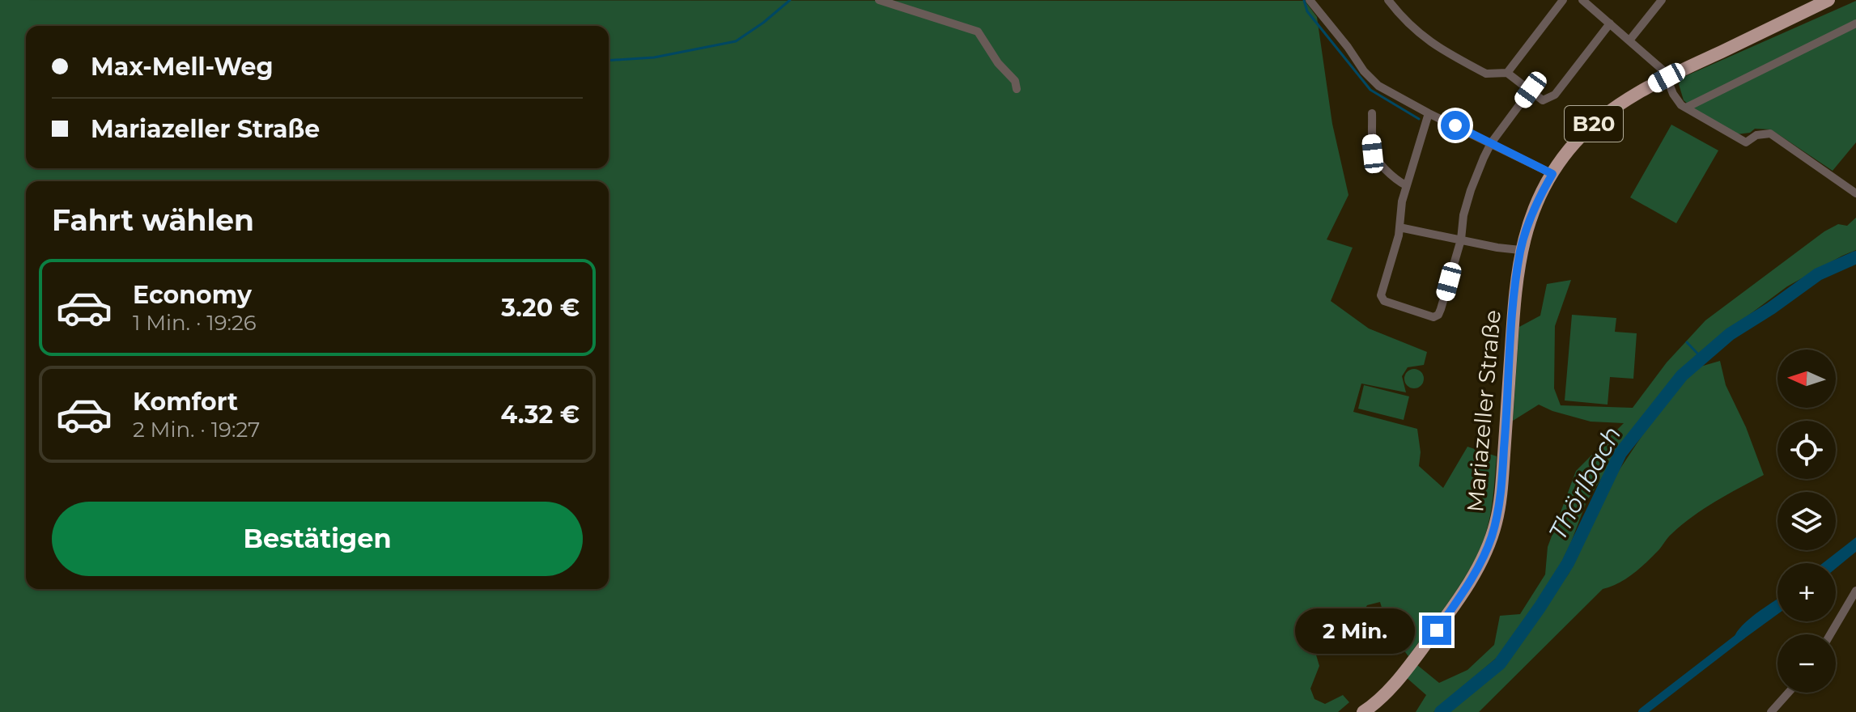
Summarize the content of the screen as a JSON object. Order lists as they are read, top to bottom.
{
  "streets": {
    "main road": ["B20", "Mariazeller Straße"]
  },
  "water": ["Thörlbach"],
  "north": "left",
  "page": {
    "banner": ["Max-Mell-Weg", "Mariazeller Straße"],
    "heading": "Fahrt wählen",
    "list": [
      {
        "name": "Economy",
        "note": "1 Min. · 19:26",
        "value": "3.20 €"
      },
      {
        "name": "Komfort",
        "note": "2 Min. · 19:27",
        "value": "4.32 €"
      }
    ],
    "map_buttons": ["+", "−"],
    "buttons": "Bestätigen",
    "bubble": "2 Min."
  }
}
